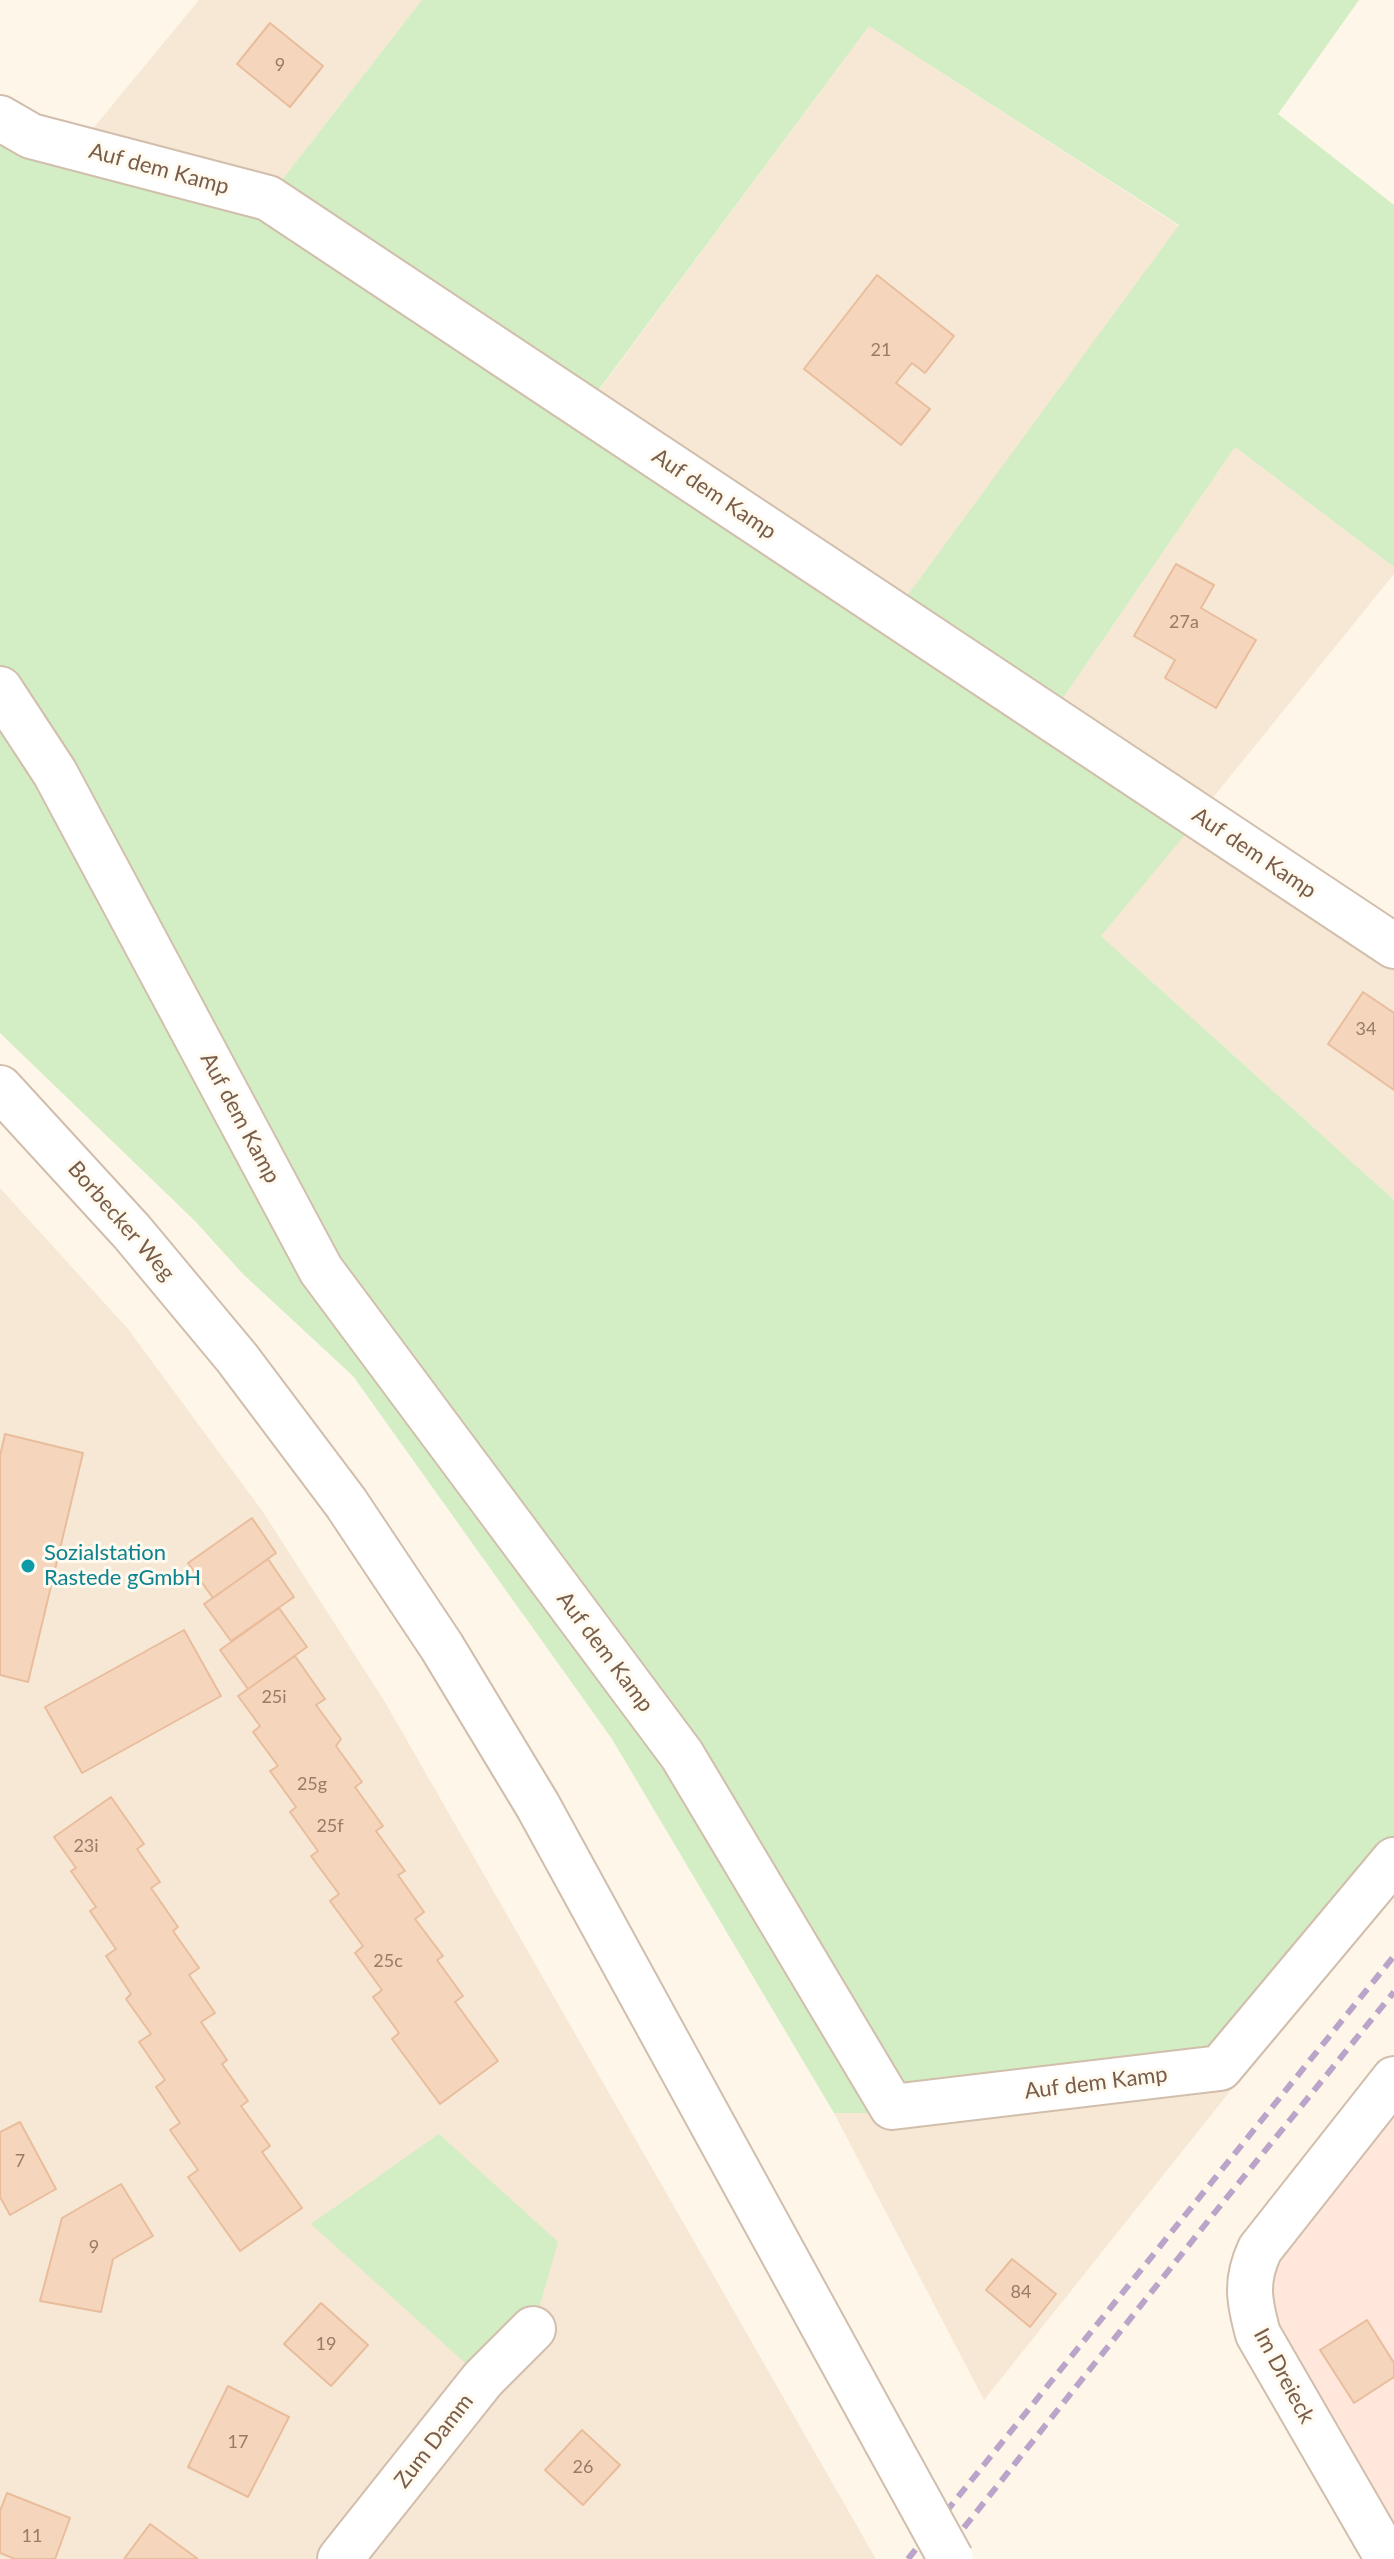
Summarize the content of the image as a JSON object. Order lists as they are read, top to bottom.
{
  "streets": {
    "street": [
      "Auf dem Kamp",
      "Borbecker Weg",
      "Im Dreieck",
      "Zum Damm"
    ]
  },
  "places": ["Sozialstation Rastede gGmbH"],
  "house_numbers": [
    "9",
    "21",
    "27a",
    "34",
    "25i",
    "25g",
    "25f",
    "23i",
    "25c",
    "7",
    "9",
    "84",
    "19",
    "17",
    "26",
    "11"
  ]
}
